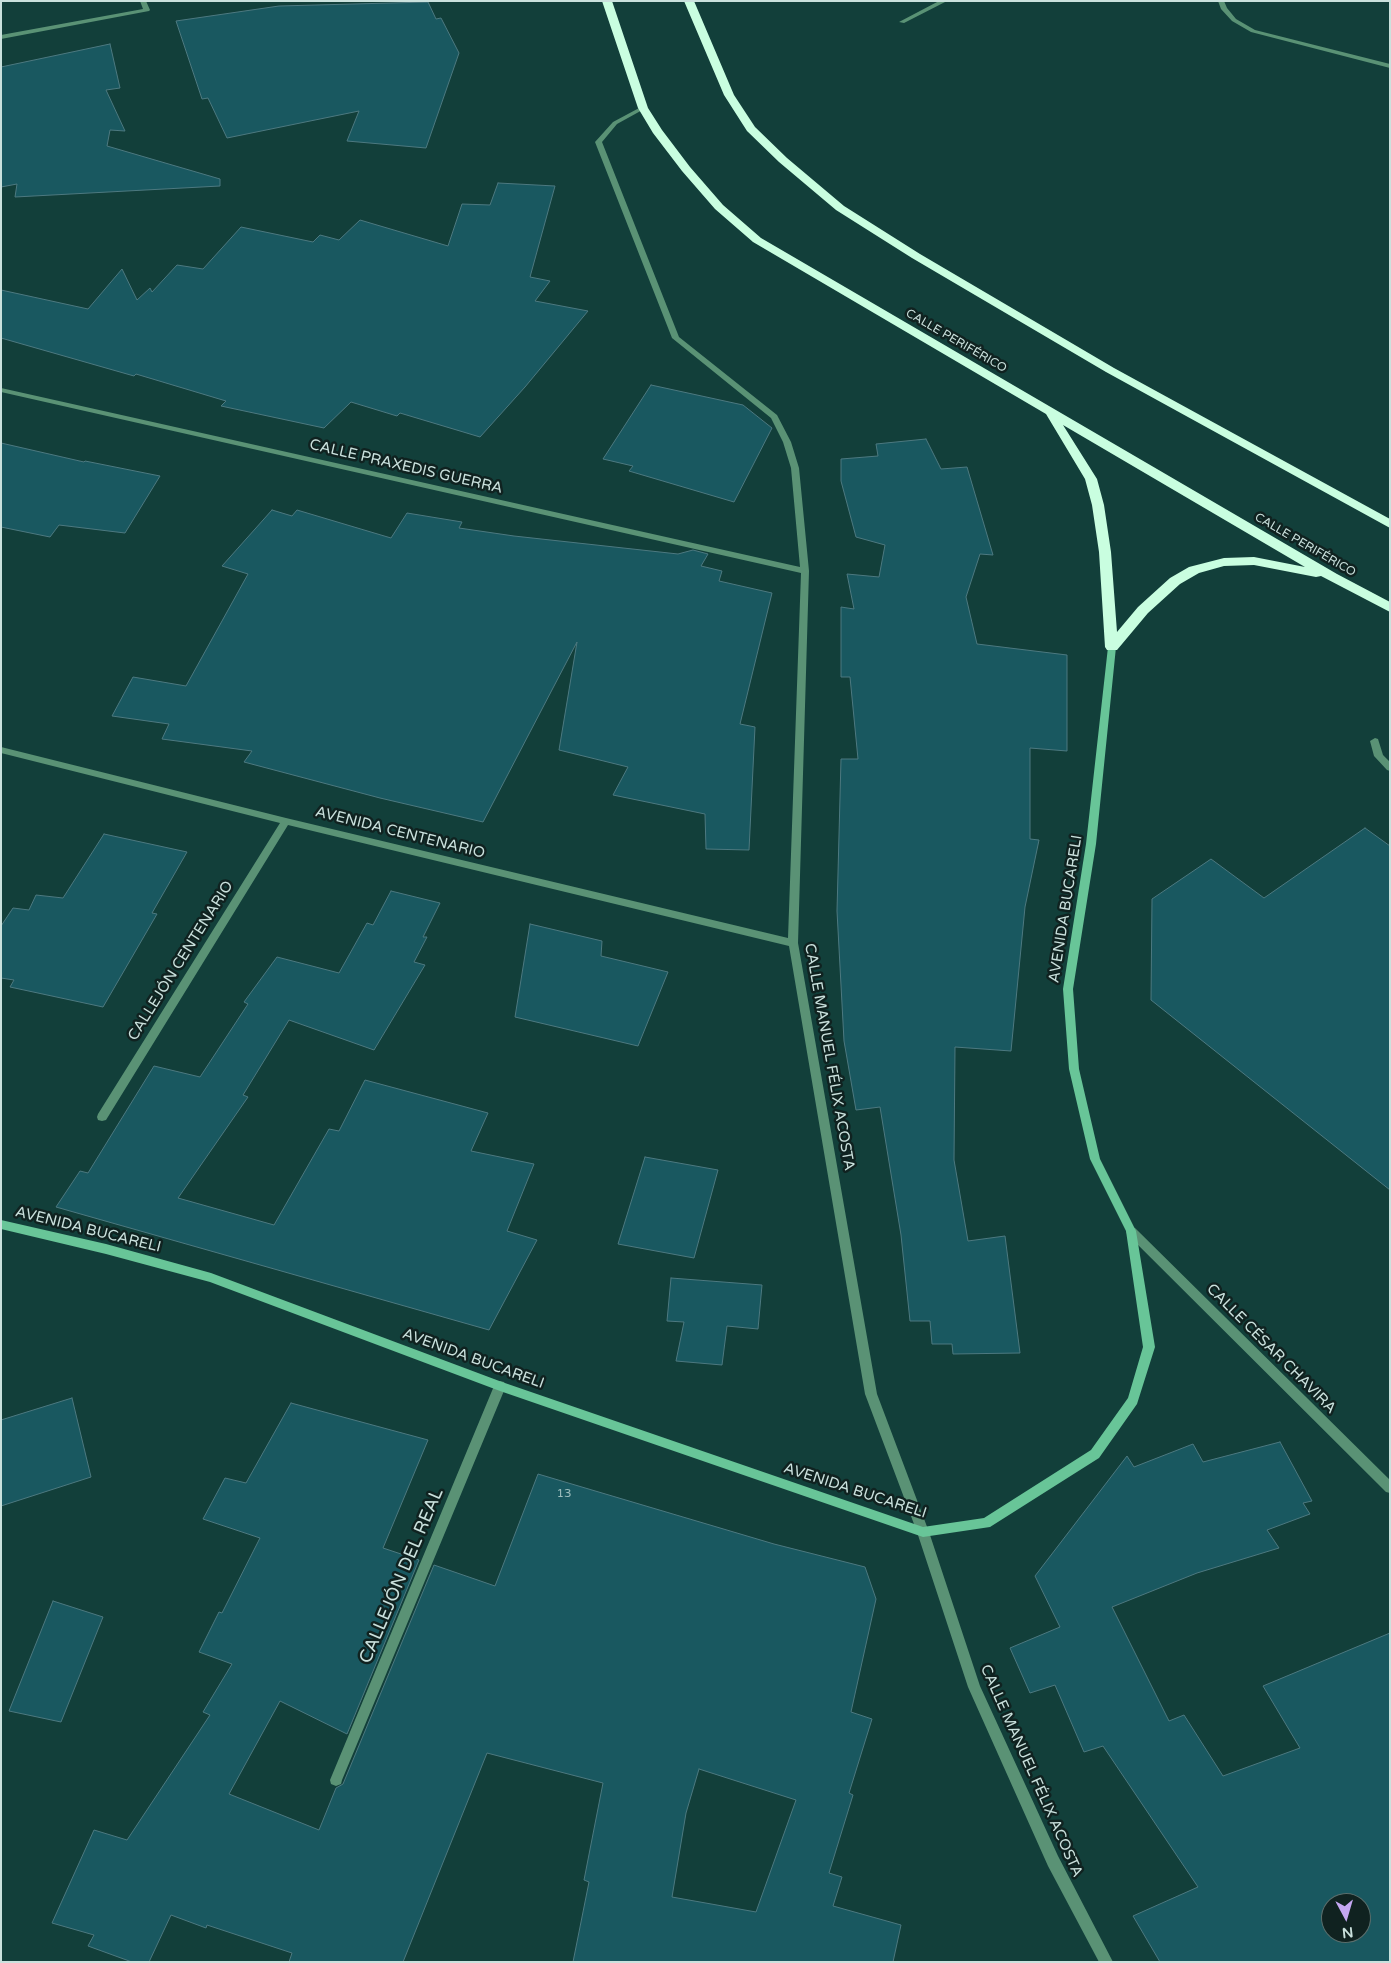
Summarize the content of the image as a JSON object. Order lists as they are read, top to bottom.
{
  "streets": {
    "highway": ["CALLE PERIFÉRICO"],
    "street": [
      "CALLE PRAXEDIS GUERRA",
      "AVENIDA CENTENARIO",
      "AVENIDA BUCARELI",
      "CALLEJÓN CENTENARIO",
      "CALLE MANUEL FÉLIX ACOSTA",
      "CALLE CÉSAR CHAVIRA",
      "CALLEJÓN DEL REAL"
    ]
  },
  "crossings": [
    ["CALLE PERIFÉRICO", "CALLE MANUEL FÉLIX ACOSTA"],
    ["CALLE PRAXEDIS GUERRA", "CALLE MANUEL FÉLIX ACOSTA"],
    ["AVENIDA CENTENARIO", "CALLEJÓN CENTENARIO"],
    ["AVENIDA CENTENARIO", "CALLE MANUEL FÉLIX ACOSTA"],
    ["AVENIDA BUCARELI", "CALLE MANUEL FÉLIX ACOSTA"],
    ["AVENIDA BUCARELI", "CALLE CÉSAR CHAVIRA"],
    ["AVENIDA BUCARELI", "CALLEJÓN DEL REAL"]
  ],
  "house_numbers": ["13"],
  "north": "bottom"
}
